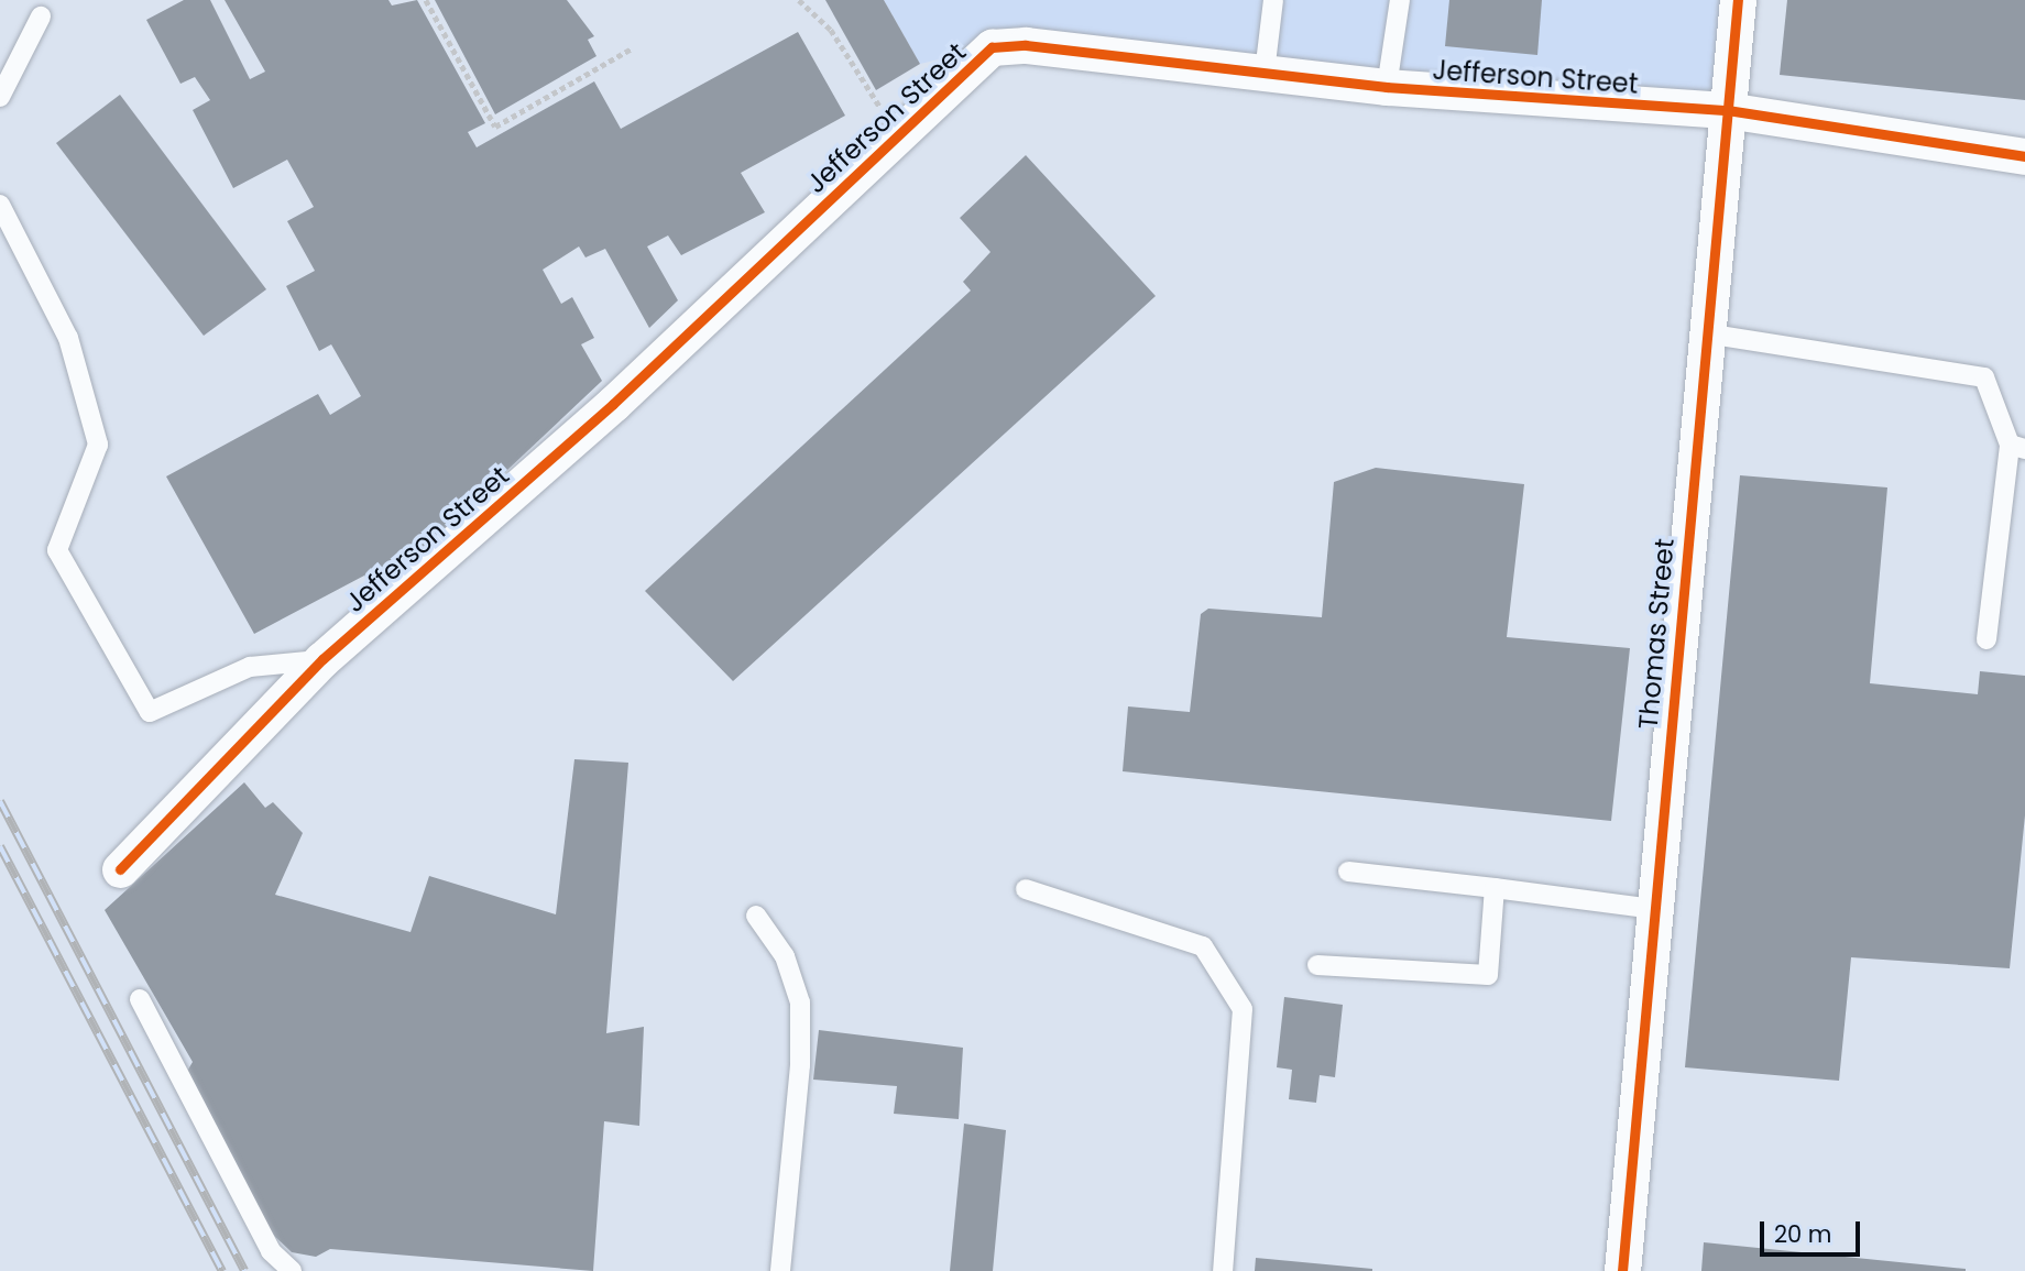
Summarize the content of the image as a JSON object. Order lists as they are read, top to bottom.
{
  "streets": {
    "street": ["Jefferson Street", "Thomas Street"]
  },
  "crossings": [
    ["Jefferson Street", "Thomas Street"]
  ],
  "scale_bar": "20 m"
}
